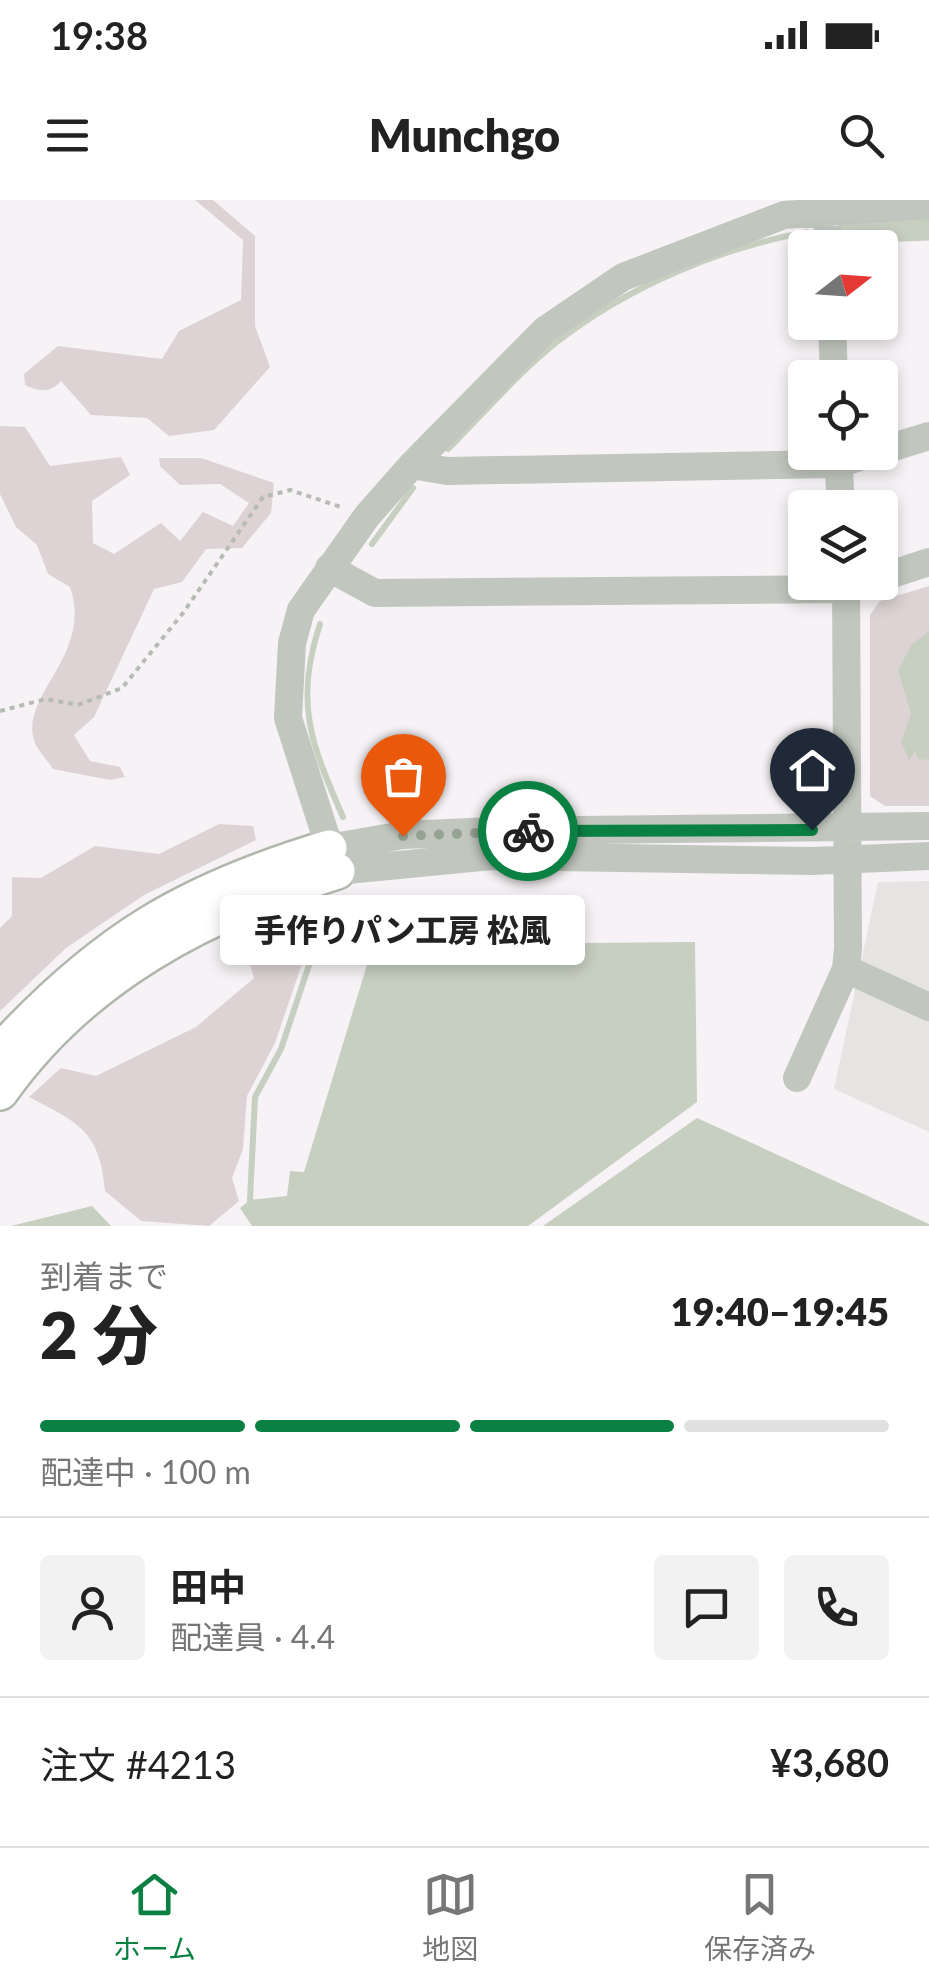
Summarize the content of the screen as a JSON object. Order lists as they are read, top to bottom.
{
  "places": ["手作りパン工房 松風"],
  "north": "right",
  "page": {
    "status": "19:38",
    "header": "Munchgo",
    "bubble": "手作りパン工房 松風",
    "heading": ["2 分", "到着まで", "19:40–19:45"],
    "panel": [
      "田中",
      "配達員 · 4.4",
      "注文 #4213",
      "¥3,680"
    ],
    "bar": "配達中 · 100 m",
    "tabs": ["ホーム", "地図", "保存済み"]
  }
}
